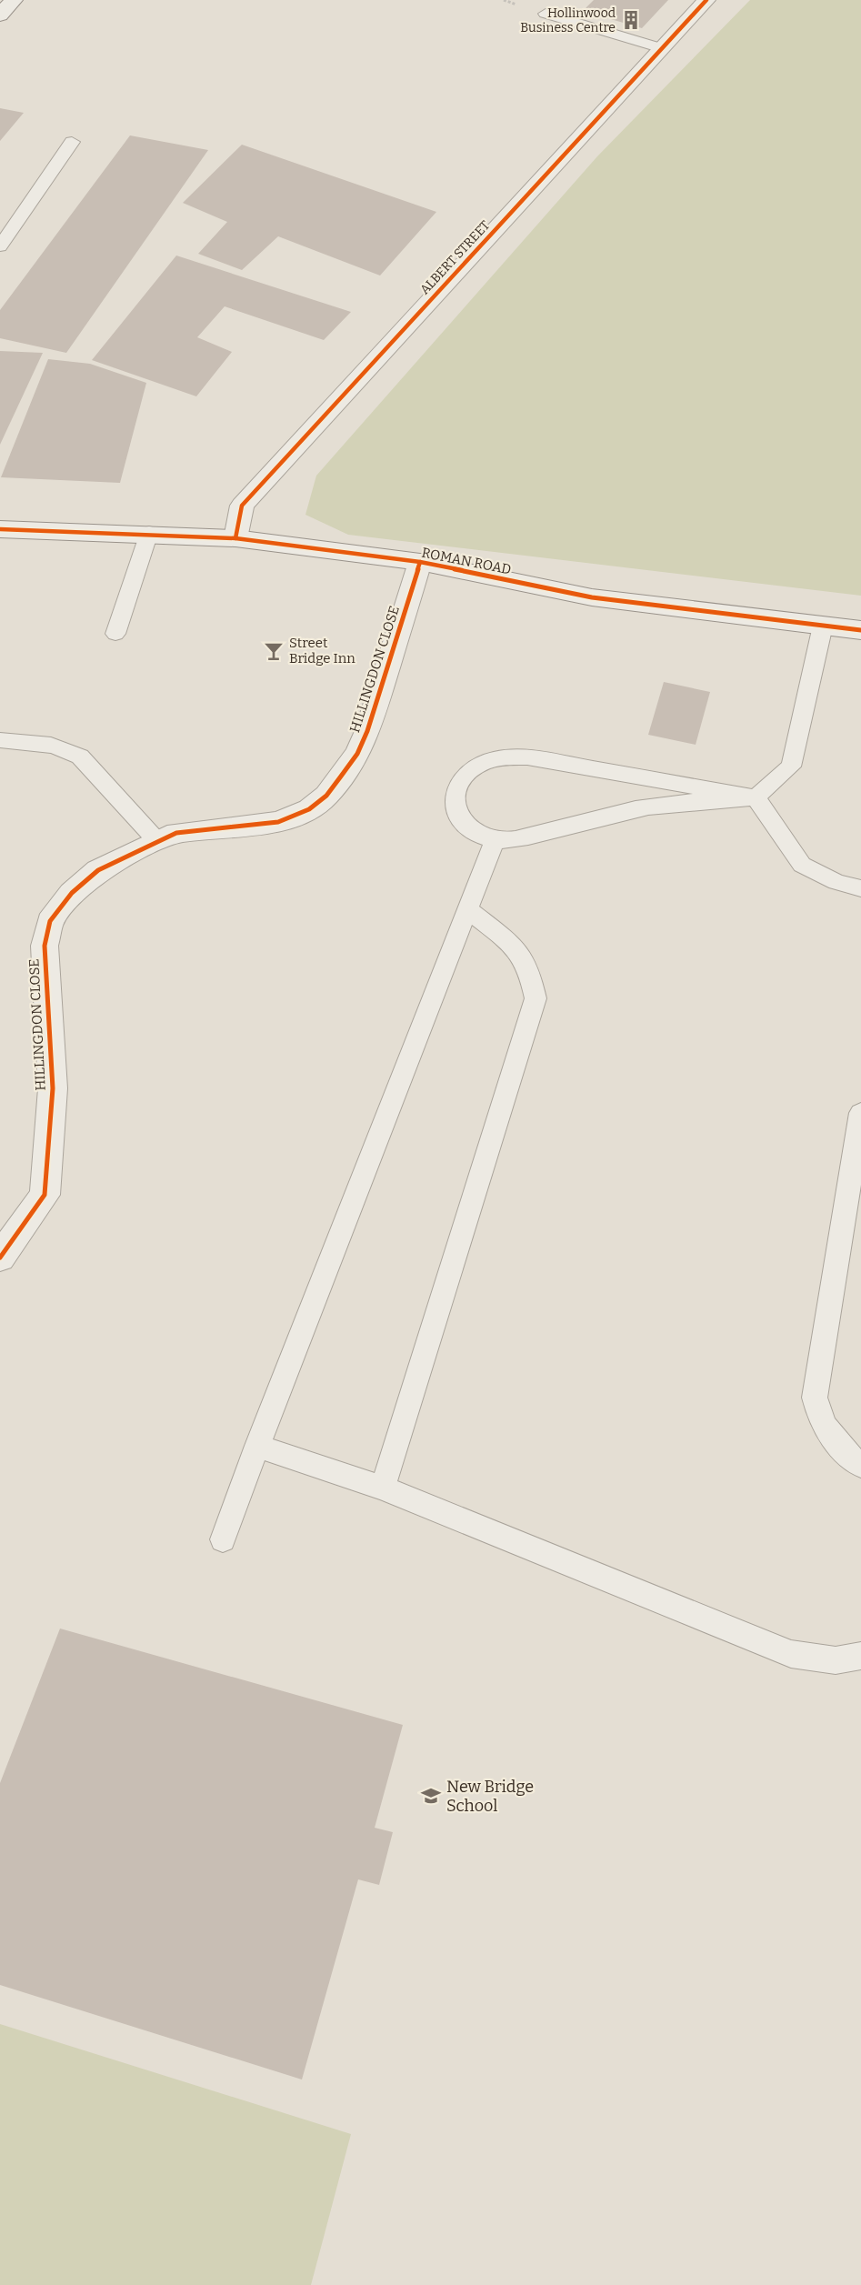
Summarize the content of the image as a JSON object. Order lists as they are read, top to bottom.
{
  "streets": {
    "street": ["ALBERT STREET", "ROMAN ROAD", "HILLINGDON CLOSE"]
  },
  "crossings": [
    ["ALBERT STREET", "ROMAN ROAD"],
    ["ROMAN ROAD", "HILLINGDON CLOSE"]
  ],
  "places": {
    "building": ["Hollinwood Business Centre"],
    "bar": ["Street Bridge Inn"],
    "school or university": ["New Bridge School"]
  }
}
